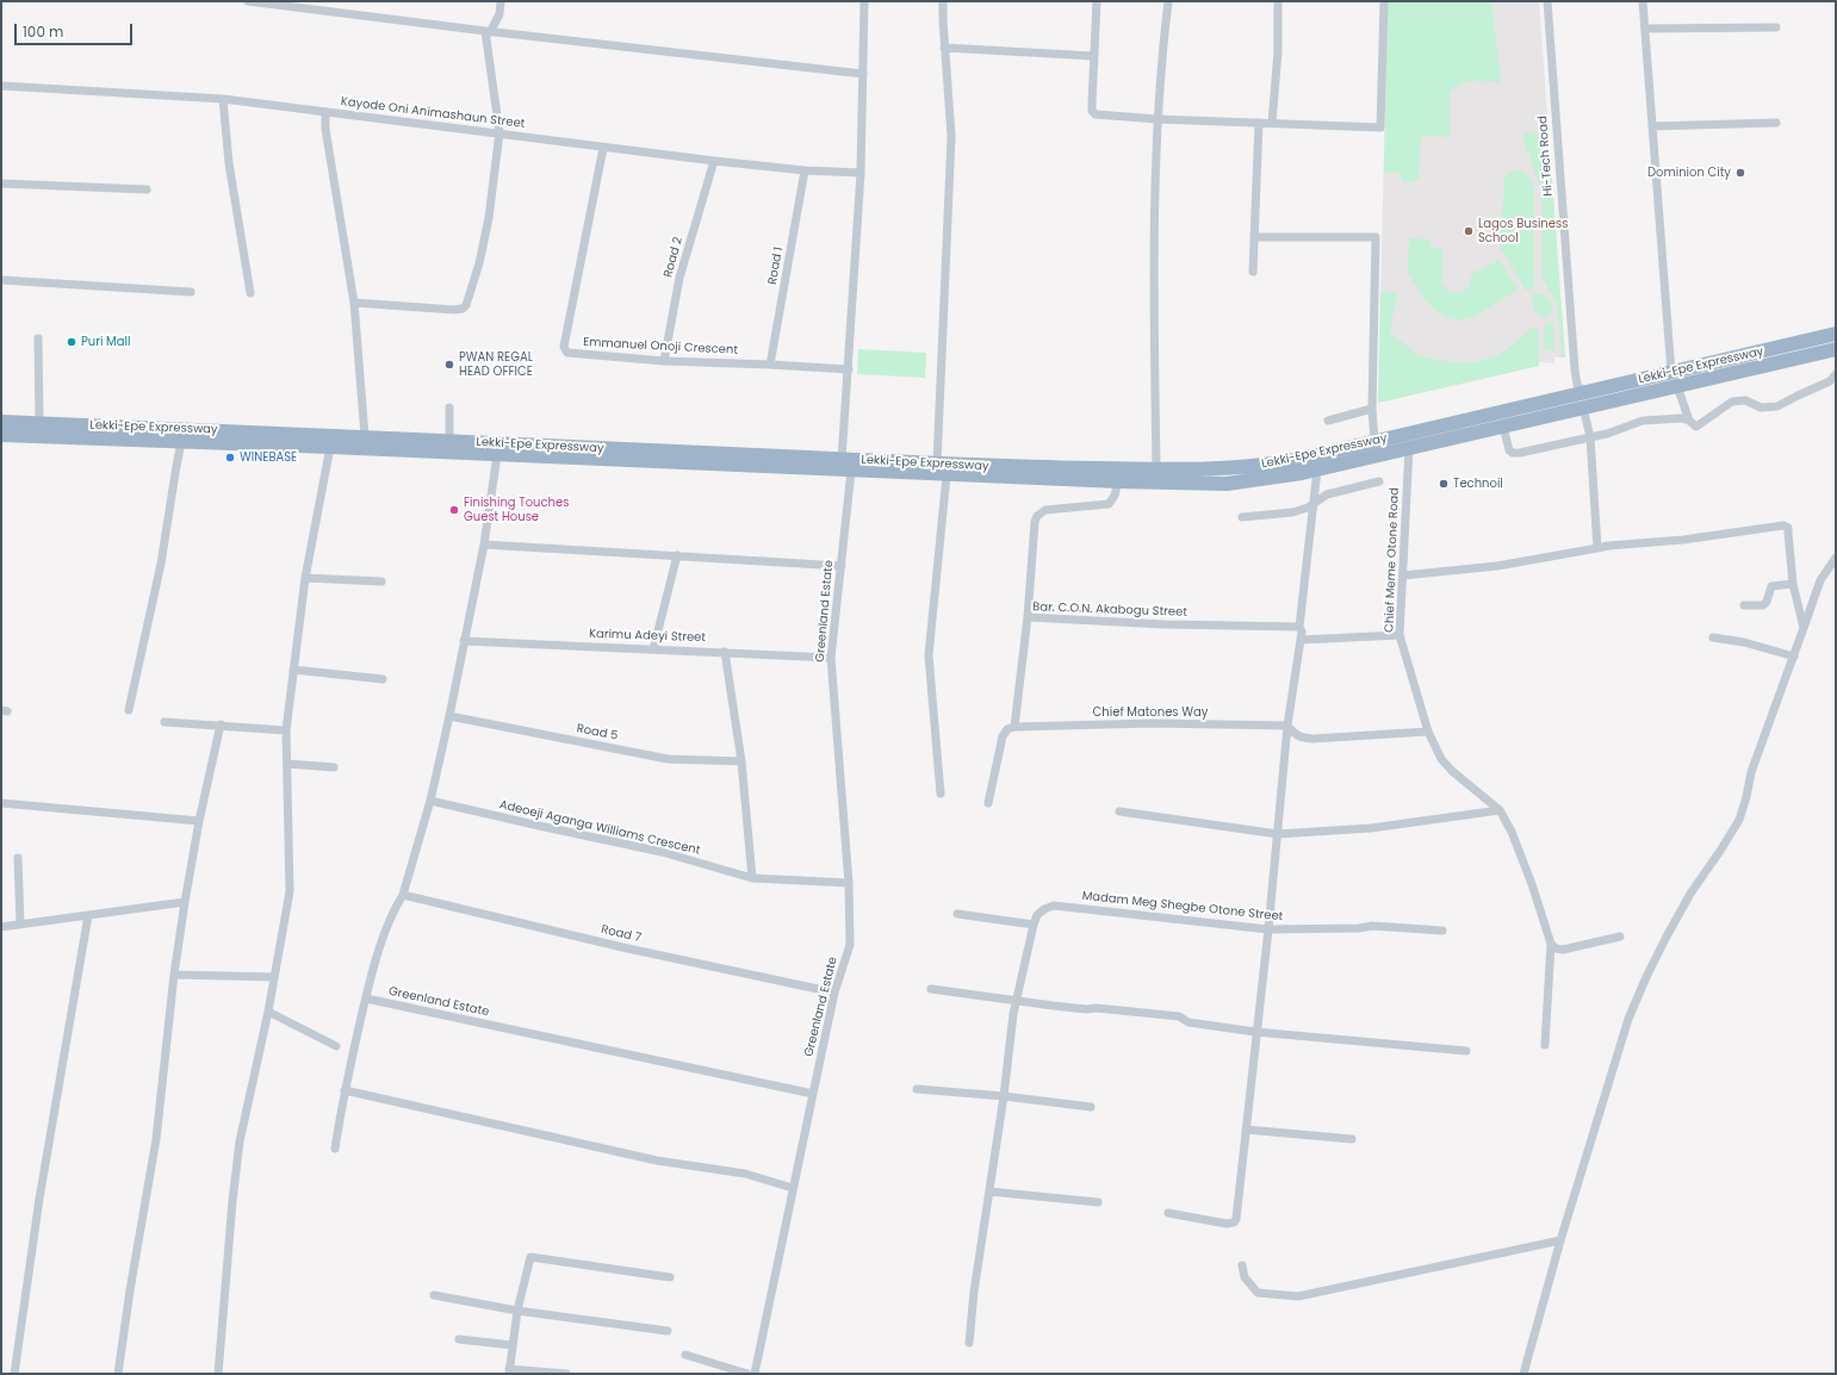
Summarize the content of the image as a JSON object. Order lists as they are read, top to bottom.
{
  "streets": {
    "highway": ["Lekki-Epe Expressway"],
    "street": [
      "Kayode Oni Animashaun Street",
      "Hi-Tech Road",
      "Road 2",
      "Road 1",
      "Emmanuel Onoji Crescent",
      "Chief Meme Otone Road",
      "Bar. C.O.N. Akabogu Street",
      "Greenland Estate",
      "Karimu Adeyi Street",
      "Chief Matones Way",
      "Road 5",
      "Adeoeji Aganga Williams Crescent",
      "Madam Meg Shegbe Otone Street",
      "Road 7"
    ]
  },
  "crossings": [
    ["Kayode Oni Animashaun Street", "Road 2"],
    ["Kayode Oni Animashaun Street", "Road 1"],
    ["Kayode Oni Animashaun Street", "Emmanuel Onoji Crescent"],
    ["Hi-Tech Road", "Lekki-Epe Expressway"],
    ["Road 2", "Emmanuel Onoji Crescent"],
    ["Road 1", "Emmanuel Onoji Crescent"],
    ["Lekki-Epe Expressway", "Chief Meme Otone Road"],
    ["Lekki-Epe Expressway", "Greenland Estate"],
    ["Bar. C.O.N. Akabogu Street", "Chief Matones Way"],
    ["Greenland Estate", "Karimu Adeyi Street"],
    ["Greenland Estate", "Adeoeji Aganga Williams Crescent"],
    ["Greenland Estate", "Road 7"]
  ],
  "places": [
    "Dominion City",
    "Lagos Business School",
    "Puri Mall",
    "PWAN REGAL HEAD OFFICE",
    "WINEBASE",
    "Technoil",
    "Finishing Touches Guest House"
  ],
  "scale_bar": "100 m"
}
